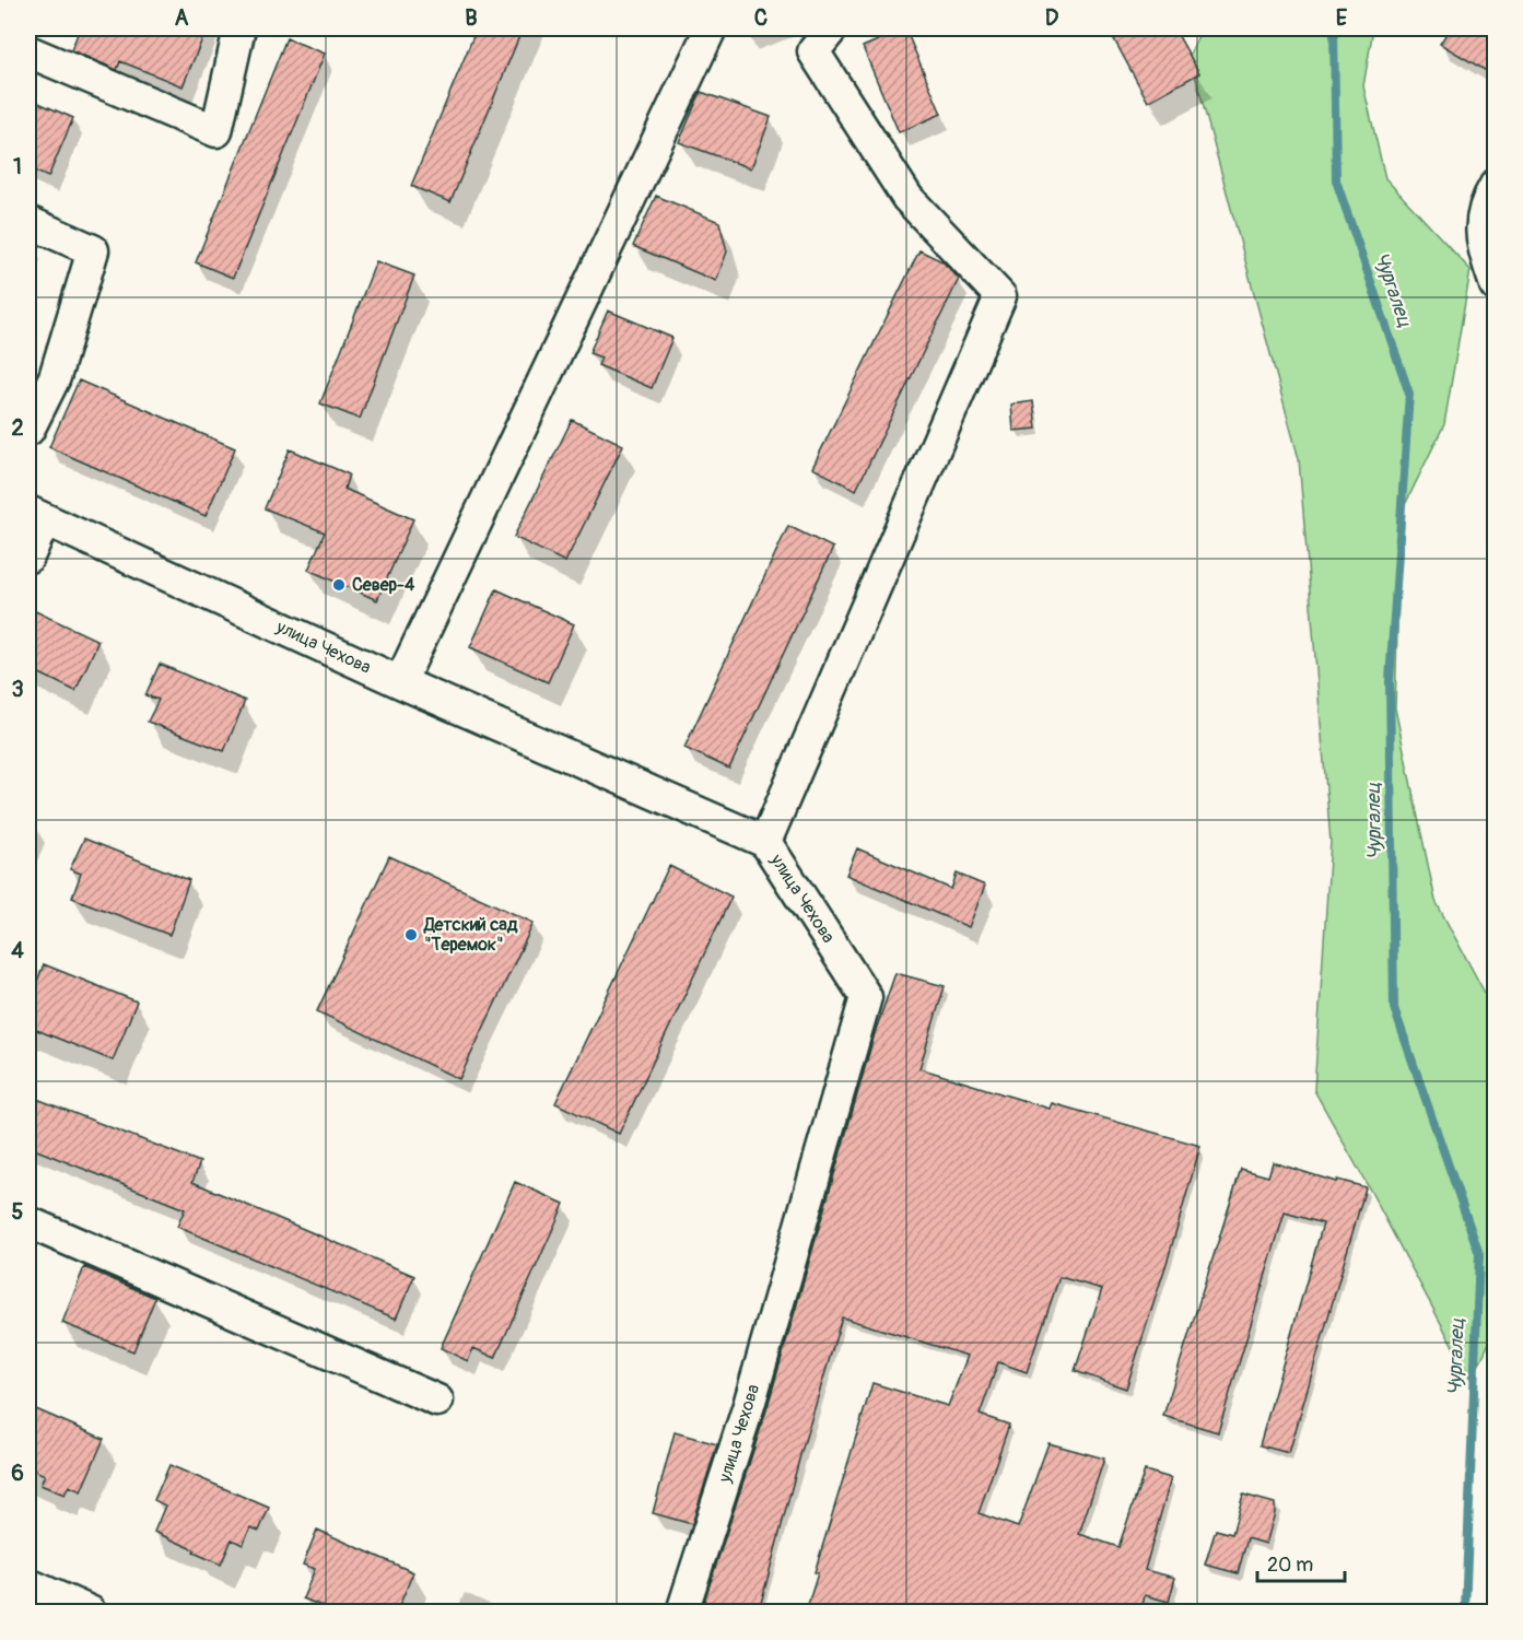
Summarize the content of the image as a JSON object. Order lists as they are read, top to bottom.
{
  "streets": {
    "street": ["улица Чехова"]
  },
  "water": ["Чургалец"],
  "places": ["Север-4", "Детский сад \"Теремок\""],
  "scale_bar": "20 m",
  "grid": {
    "columns": [
      "A",
      "B",
      "C",
      "D",
      "E"
    ],
    "rows": [
      "1",
      "2",
      "3",
      "4",
      "5",
      "6"
    ]
  }
}
